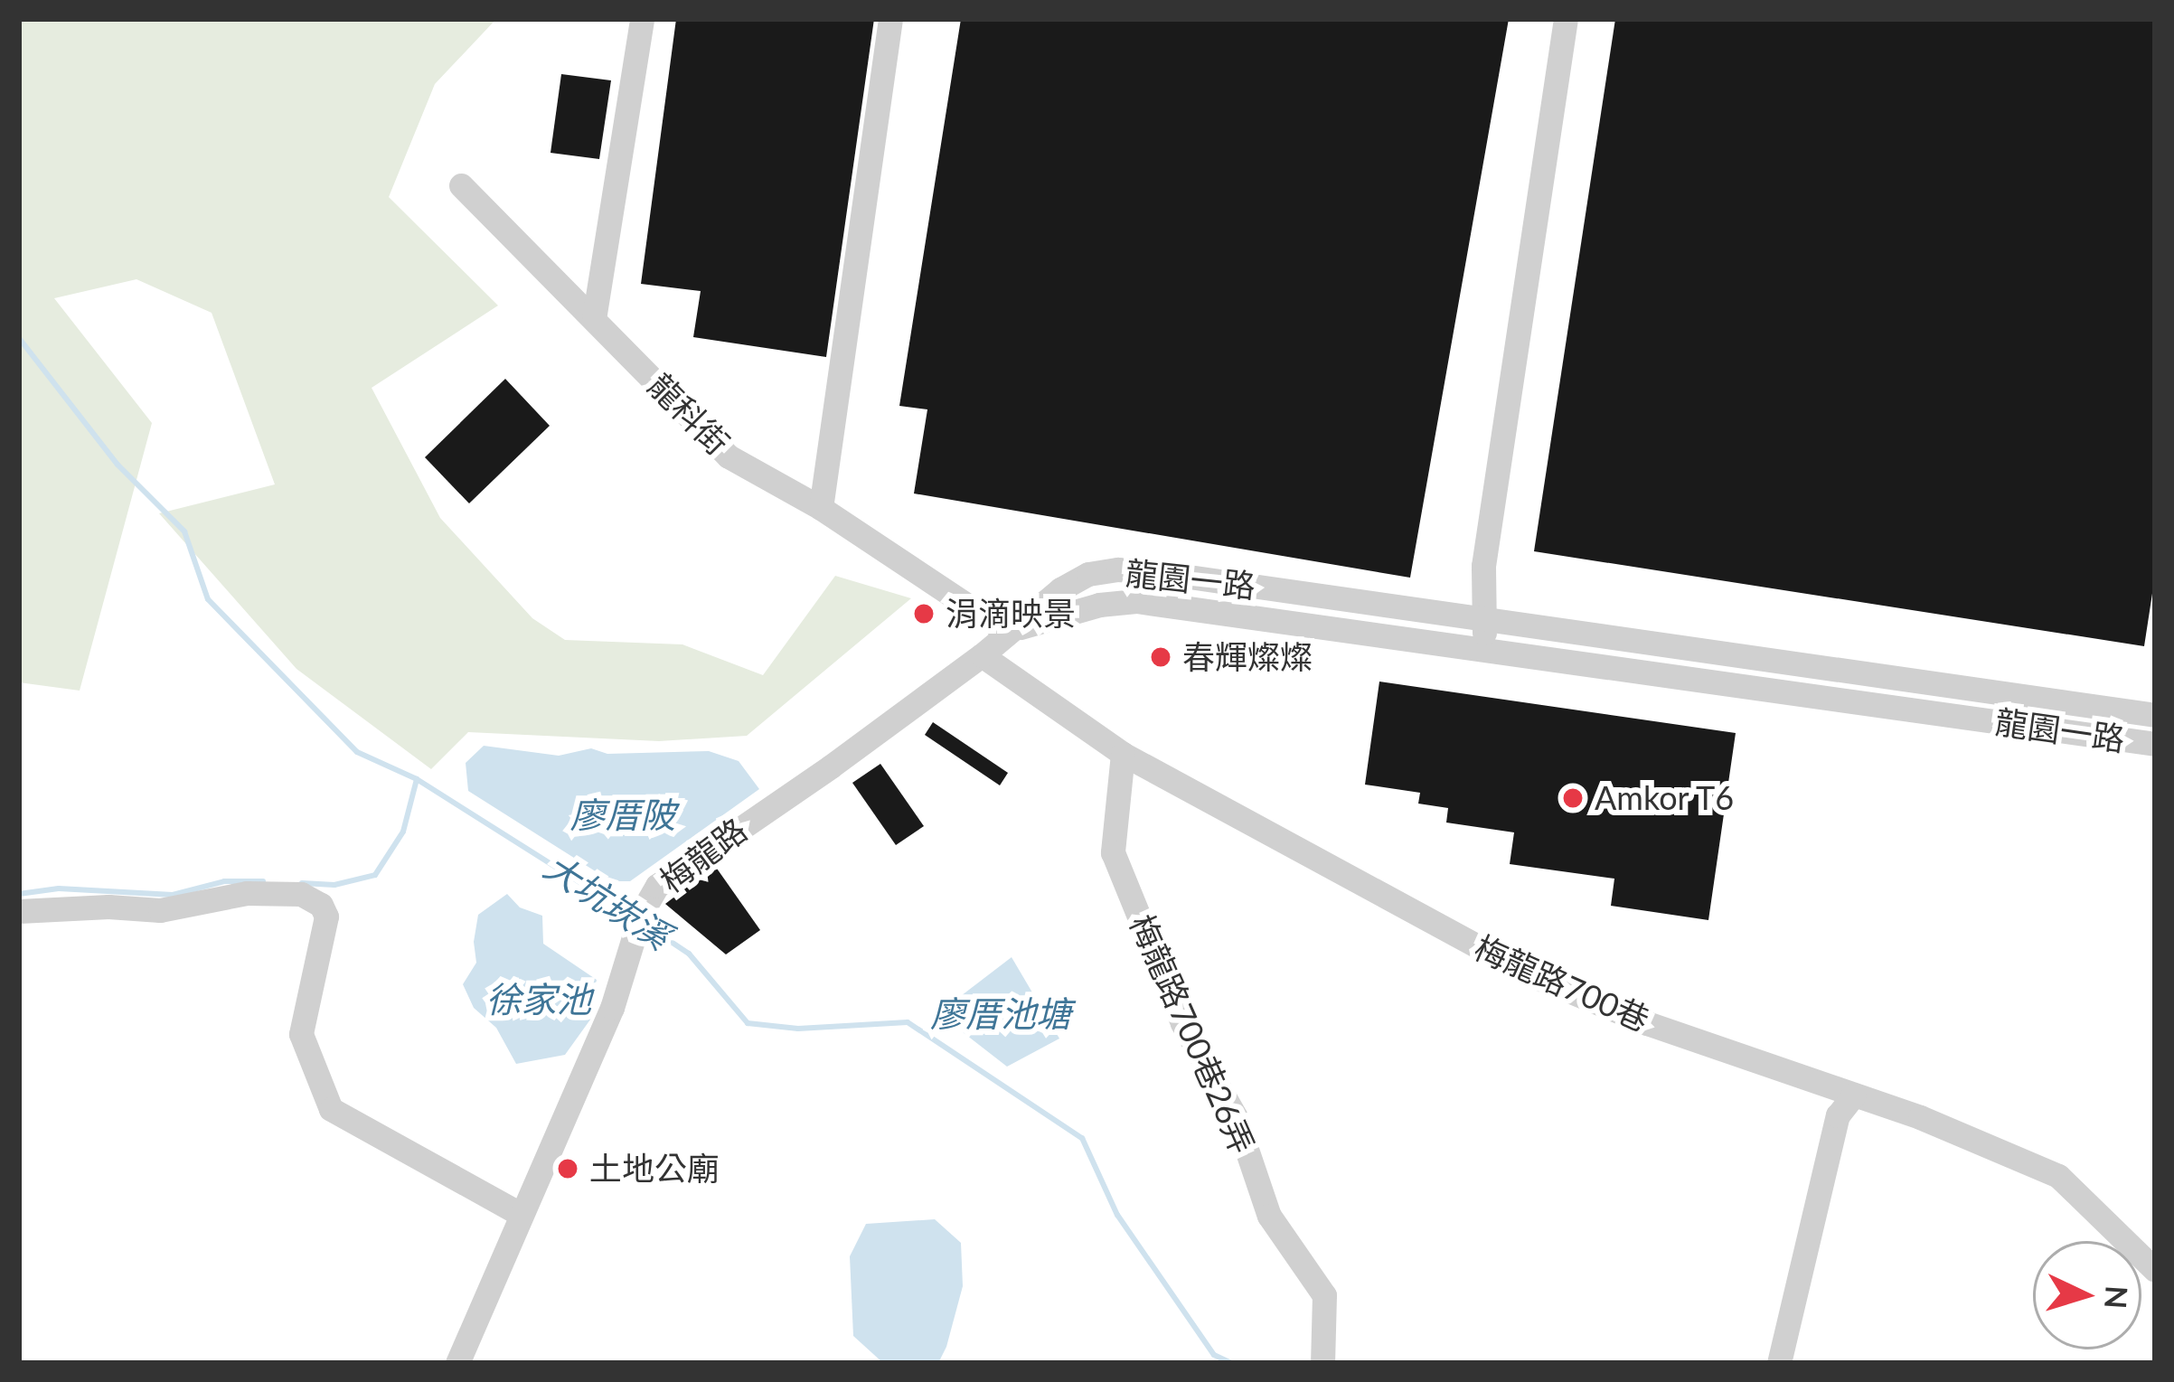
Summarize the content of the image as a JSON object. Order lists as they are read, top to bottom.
{
  "streets": {
    "street": [
      "龍科街",
      "龍園一路",
      "梅龍路",
      "梅龍路700巷",
      "梅龍路700巷26弄"
    ]
  },
  "crossings": [
    ["龍科街", "龍園一路"],
    ["龍科街", "梅龍路"],
    ["龍園一路", "梅龍路"],
    ["梅龍路", "梅龍路700巷"],
    ["梅龍路700巷", "梅龍路700巷26弄"]
  ],
  "water": [
    "廖厝陂",
    "大坑崁溪",
    "徐家池",
    "廖厝池塘"
  ],
  "places": [
    "涓滴映景",
    "春輝燦燦",
    "Amkor T6",
    "土地公廟"
  ],
  "north": "right"
}
